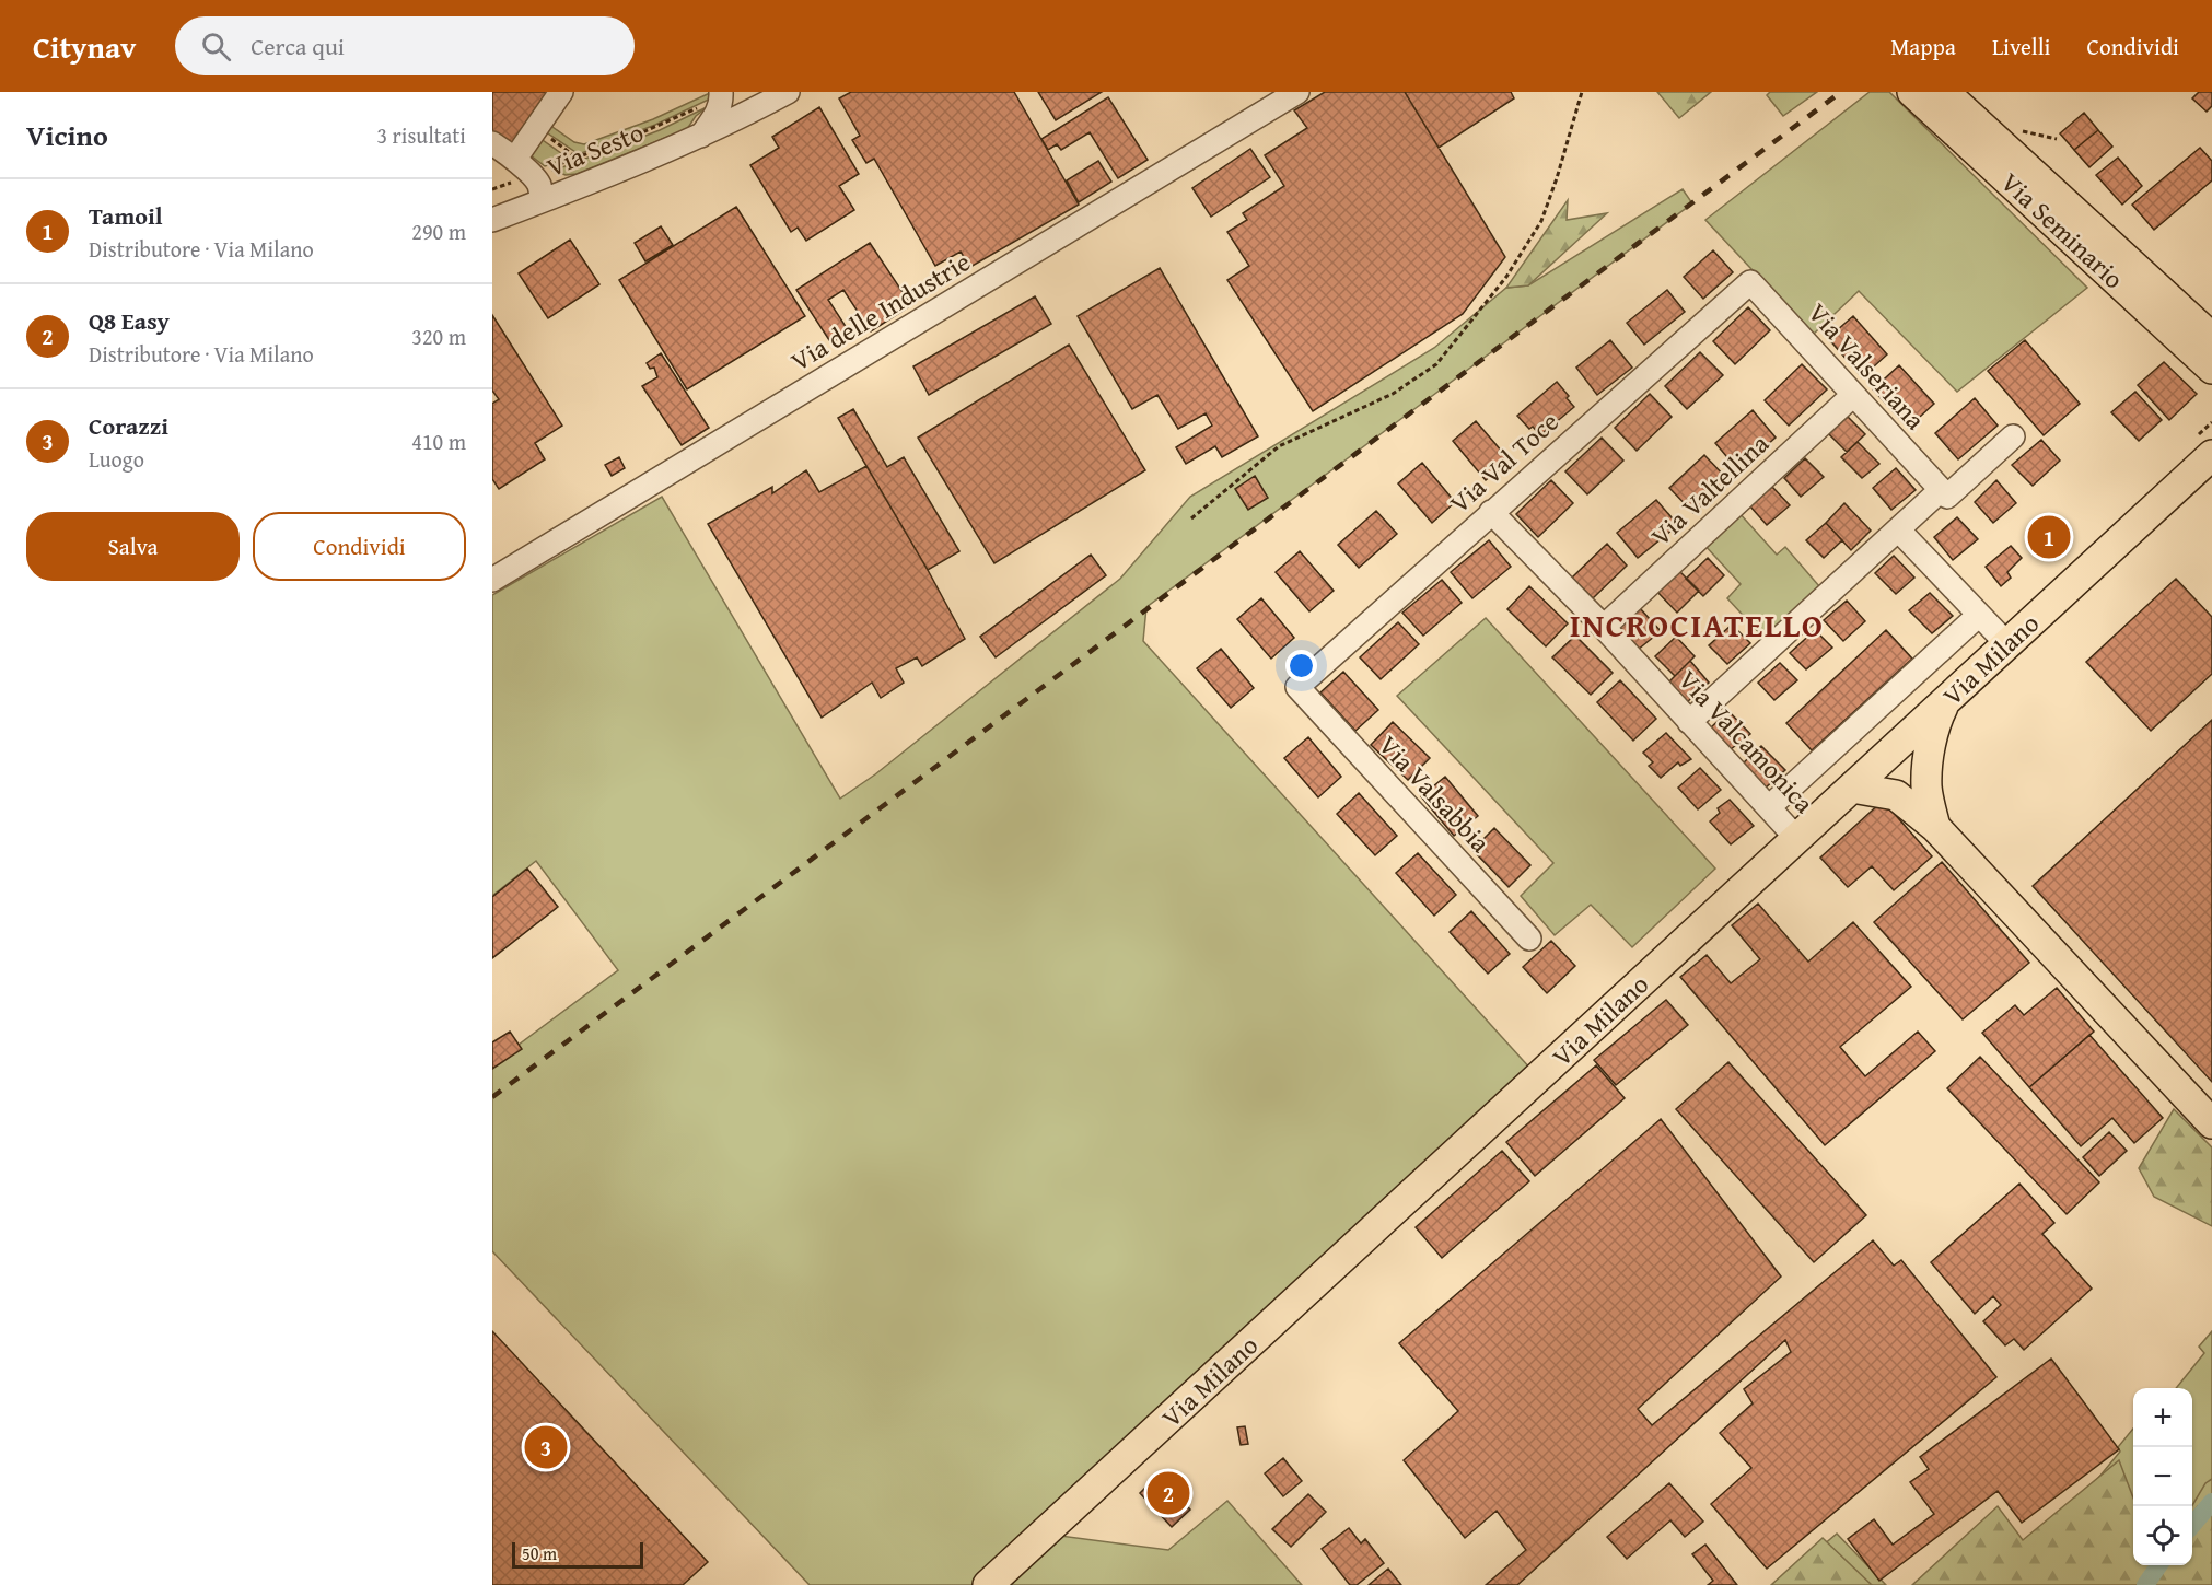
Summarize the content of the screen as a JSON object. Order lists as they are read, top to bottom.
{
  "streets": {
    "main road": ["Via Seminario", "Via Milano"],
    "street": [
      "Via Sesto",
      "Via delle Industrie",
      "Via Valseriana",
      "Via Val Toce",
      "Via Valtellina",
      "Via Valcamonica",
      "Via Valsabbia"
    ]
  },
  "crossings": [
    ["Via Valseriana", "Via Val Toce"],
    ["Via Valseriana", "Via Valtellina"],
    ["Via Val Toce", "Via Valcamonica"],
    ["Via Val Toce", "Via Valsabbia"],
    ["Via Valtellina", "Via Valcamonica"],
    ["Via Milano", "Via Valcamonica"]
  ],
  "districts": ["INCROCIATELLO"],
  "scale_bar": "50 m",
  "page": {
    "header": "Citynav",
    "search": "Cerca qui",
    "nav": ["Mappa", "Livelli", "Condividi"],
    "heading": ["Vicino", "3 risultati"],
    "list": [
      {
        "mark": "1",
        "name": "Tamoil",
        "note": "Distributore · Via Milano",
        "value": "290 m"
      },
      {
        "mark": "2",
        "name": "Q8 Easy",
        "note": "Distributore · Via Milano",
        "value": "320 m"
      },
      {
        "mark": "3",
        "name": "Corazzi",
        "note": "Luogo",
        "value": "410 m"
      }
    ],
    "buttons": ["Salva", "Condividi"],
    "pins": ["1", "3", "2"],
    "map_buttons": ["+", "−"],
    "scale": "50 m"
  }
}
